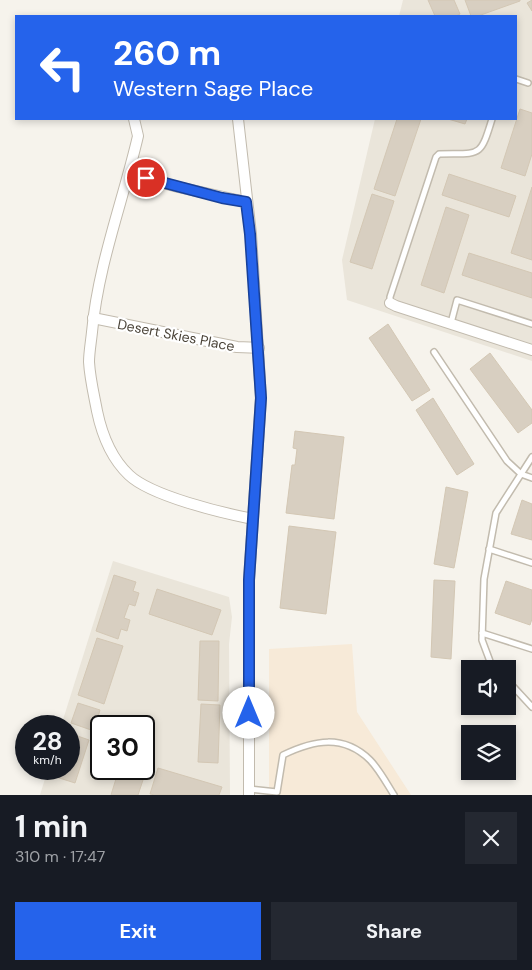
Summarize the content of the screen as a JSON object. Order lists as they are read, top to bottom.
{
  "streets": {
    "street": ["Desert Skies Place"]
  },
  "page": {
    "turn": ["260 m", "Western Sage Place"],
    "speed": "28 km/h",
    "limit": "30",
    "heading": ["1 min", "310 m · 17:47"],
    "buttons": ["Exit", "Share"]
  }
}
